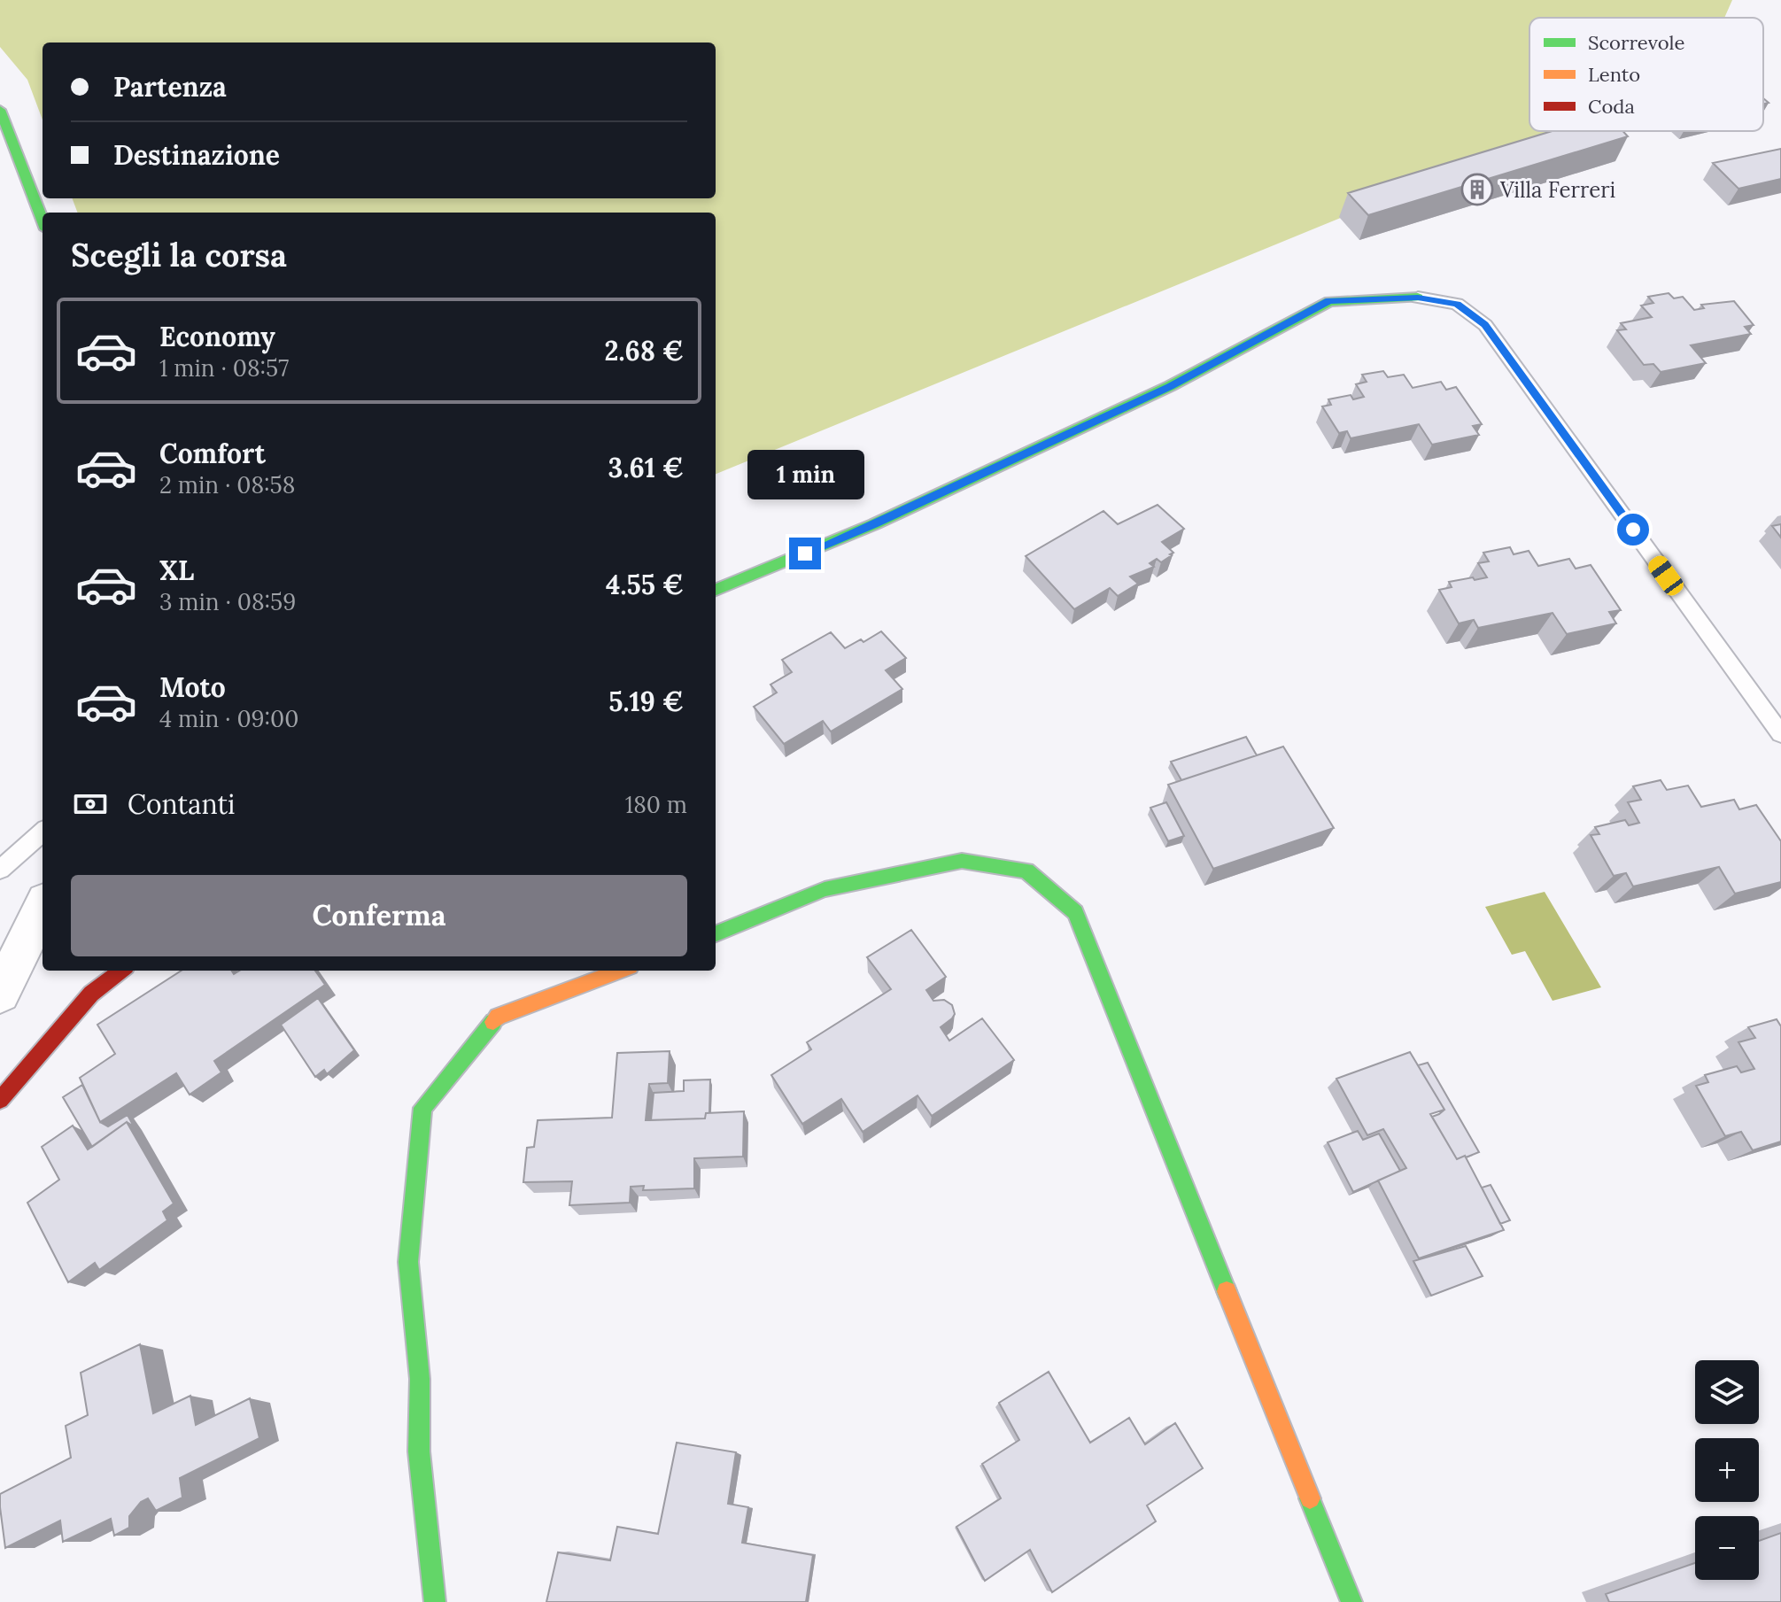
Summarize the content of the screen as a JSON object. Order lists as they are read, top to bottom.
{
  "places": {
    "building": ["Villa Ferreri"]
  },
  "legend": ["Scorrevole", "Lento", "Coda"],
  "page": {
    "banner": ["Partenza", "Destinazione"],
    "heading": "Scegli la corsa",
    "list": [
      {
        "name": "Economy",
        "note": "1 min · 08:57",
        "value": "2.68 €"
      },
      {
        "name": "Comfort",
        "note": "2 min · 08:58",
        "value": "3.61 €"
      },
      {
        "name": "XL",
        "note": "3 min · 08:59",
        "value": "4.55 €"
      },
      {
        "name": "Moto",
        "note": "4 min · 09:00",
        "value": "5.19 €"
      }
    ],
    "bubble": "1 min",
    "pay": ["Contanti", "180 m"],
    "buttons": "Conferma",
    "map_buttons": ["+", "−"]
  }
}
